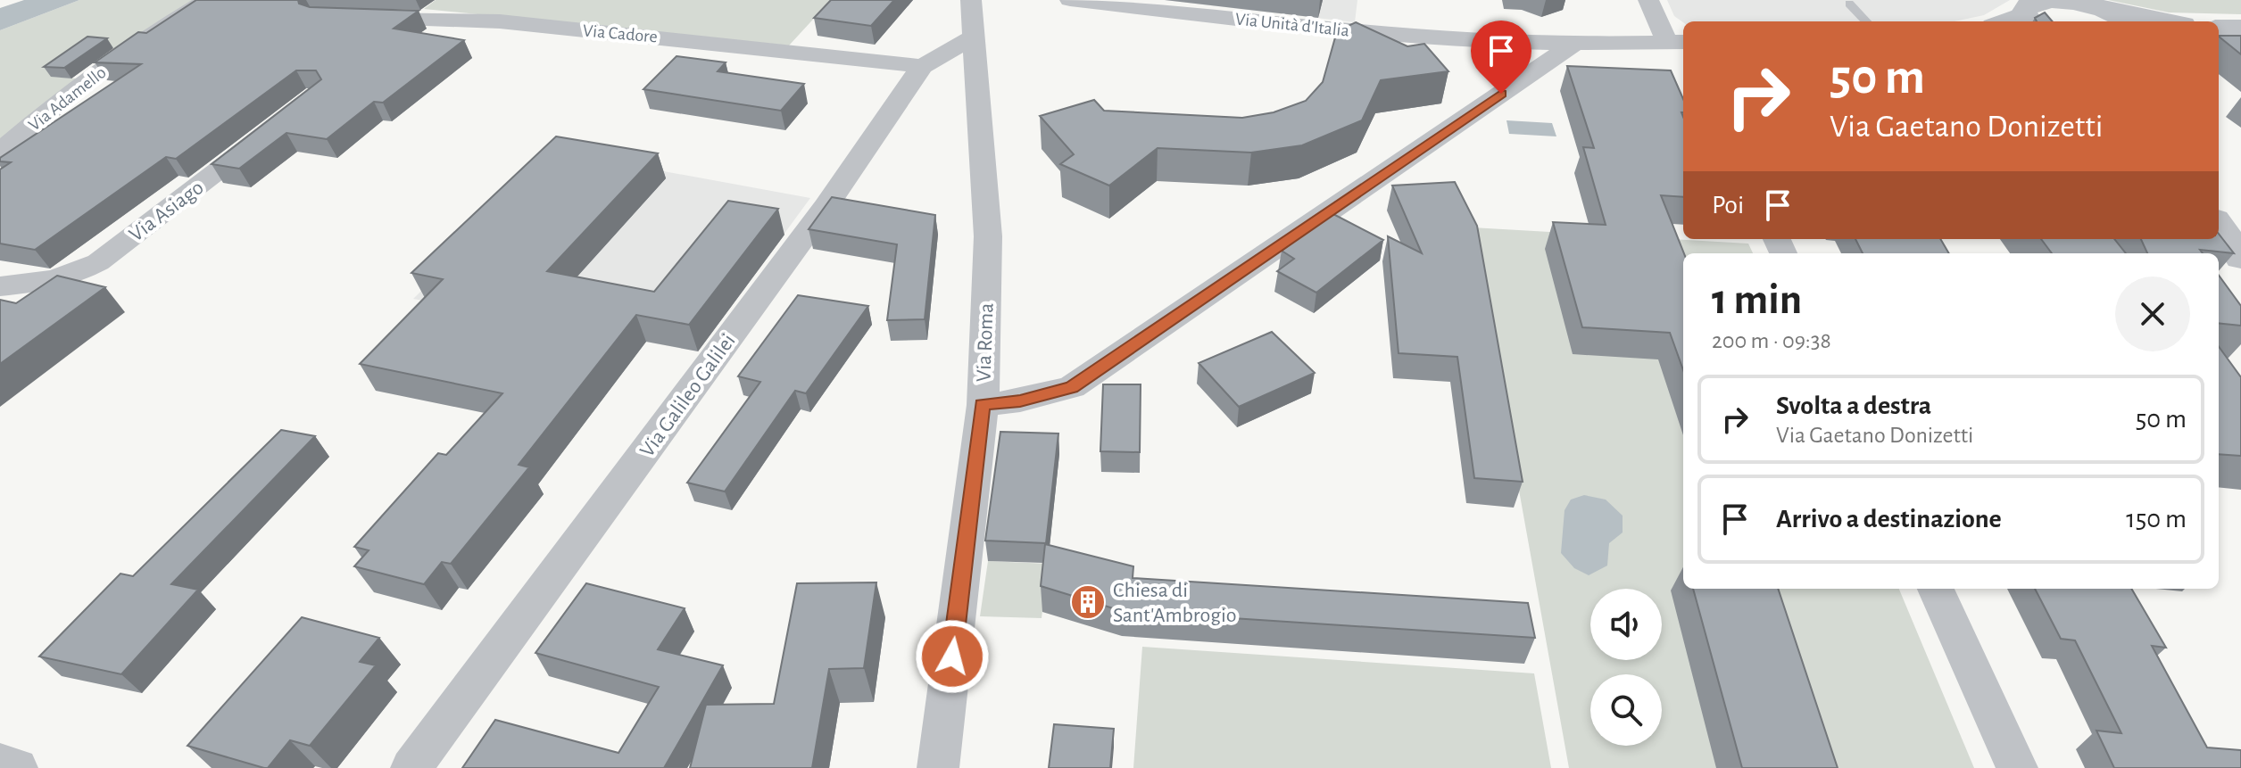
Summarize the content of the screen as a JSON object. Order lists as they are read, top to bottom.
{
  "streets": {
    "street": [
      "Via Unità d'Italia",
      "Via Cadore",
      "Via Adamello",
      "Via Asiago",
      "Via Roma",
      "Via Galileo Galilei"
    ]
  },
  "crossings": [
    ["Via Cadore", "Via Galileo Galilei"],
    ["Via Roma", "Via Galileo Galilei"]
  ],
  "places": {
    "building": ["Chiesa di Sant'Ambrogio"]
  },
  "page": {
    "turn": ["50 m", "Via Gaetano Donizetti"],
    "then": "Poi",
    "heading": ["1 min", "200 m · 09:38"],
    "list": [
      {
        "name": "Svolta a destra",
        "note": "Via Gaetano Donizetti",
        "value": "50 m"
      },
      {
        "name": "Arrivo a destinazione",
        "value": "150 m"
      }
    ]
  }
}
